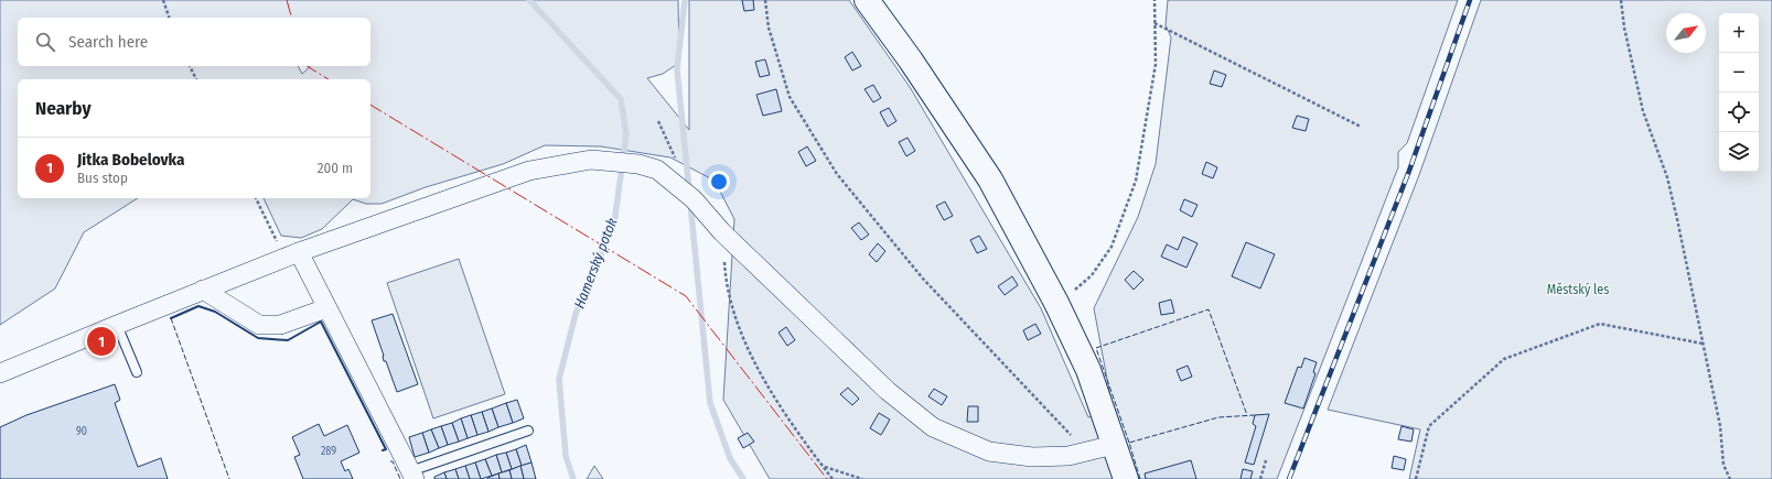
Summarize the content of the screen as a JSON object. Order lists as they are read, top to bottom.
{
  "water": ["Hamerský potok"],
  "parks": ["Městský les"],
  "house_numbers": ["90", "289"],
  "north": "top right",
  "page": {
    "map_buttons": ["+", "−"],
    "search": "Search here",
    "heading": "Nearby",
    "list": [
      {
        "mark": "1",
        "name": "Jitka Bobelovka",
        "note": "Bus stop",
        "value": "200 m"
      }
    ],
    "pins": "1"
  }
}
